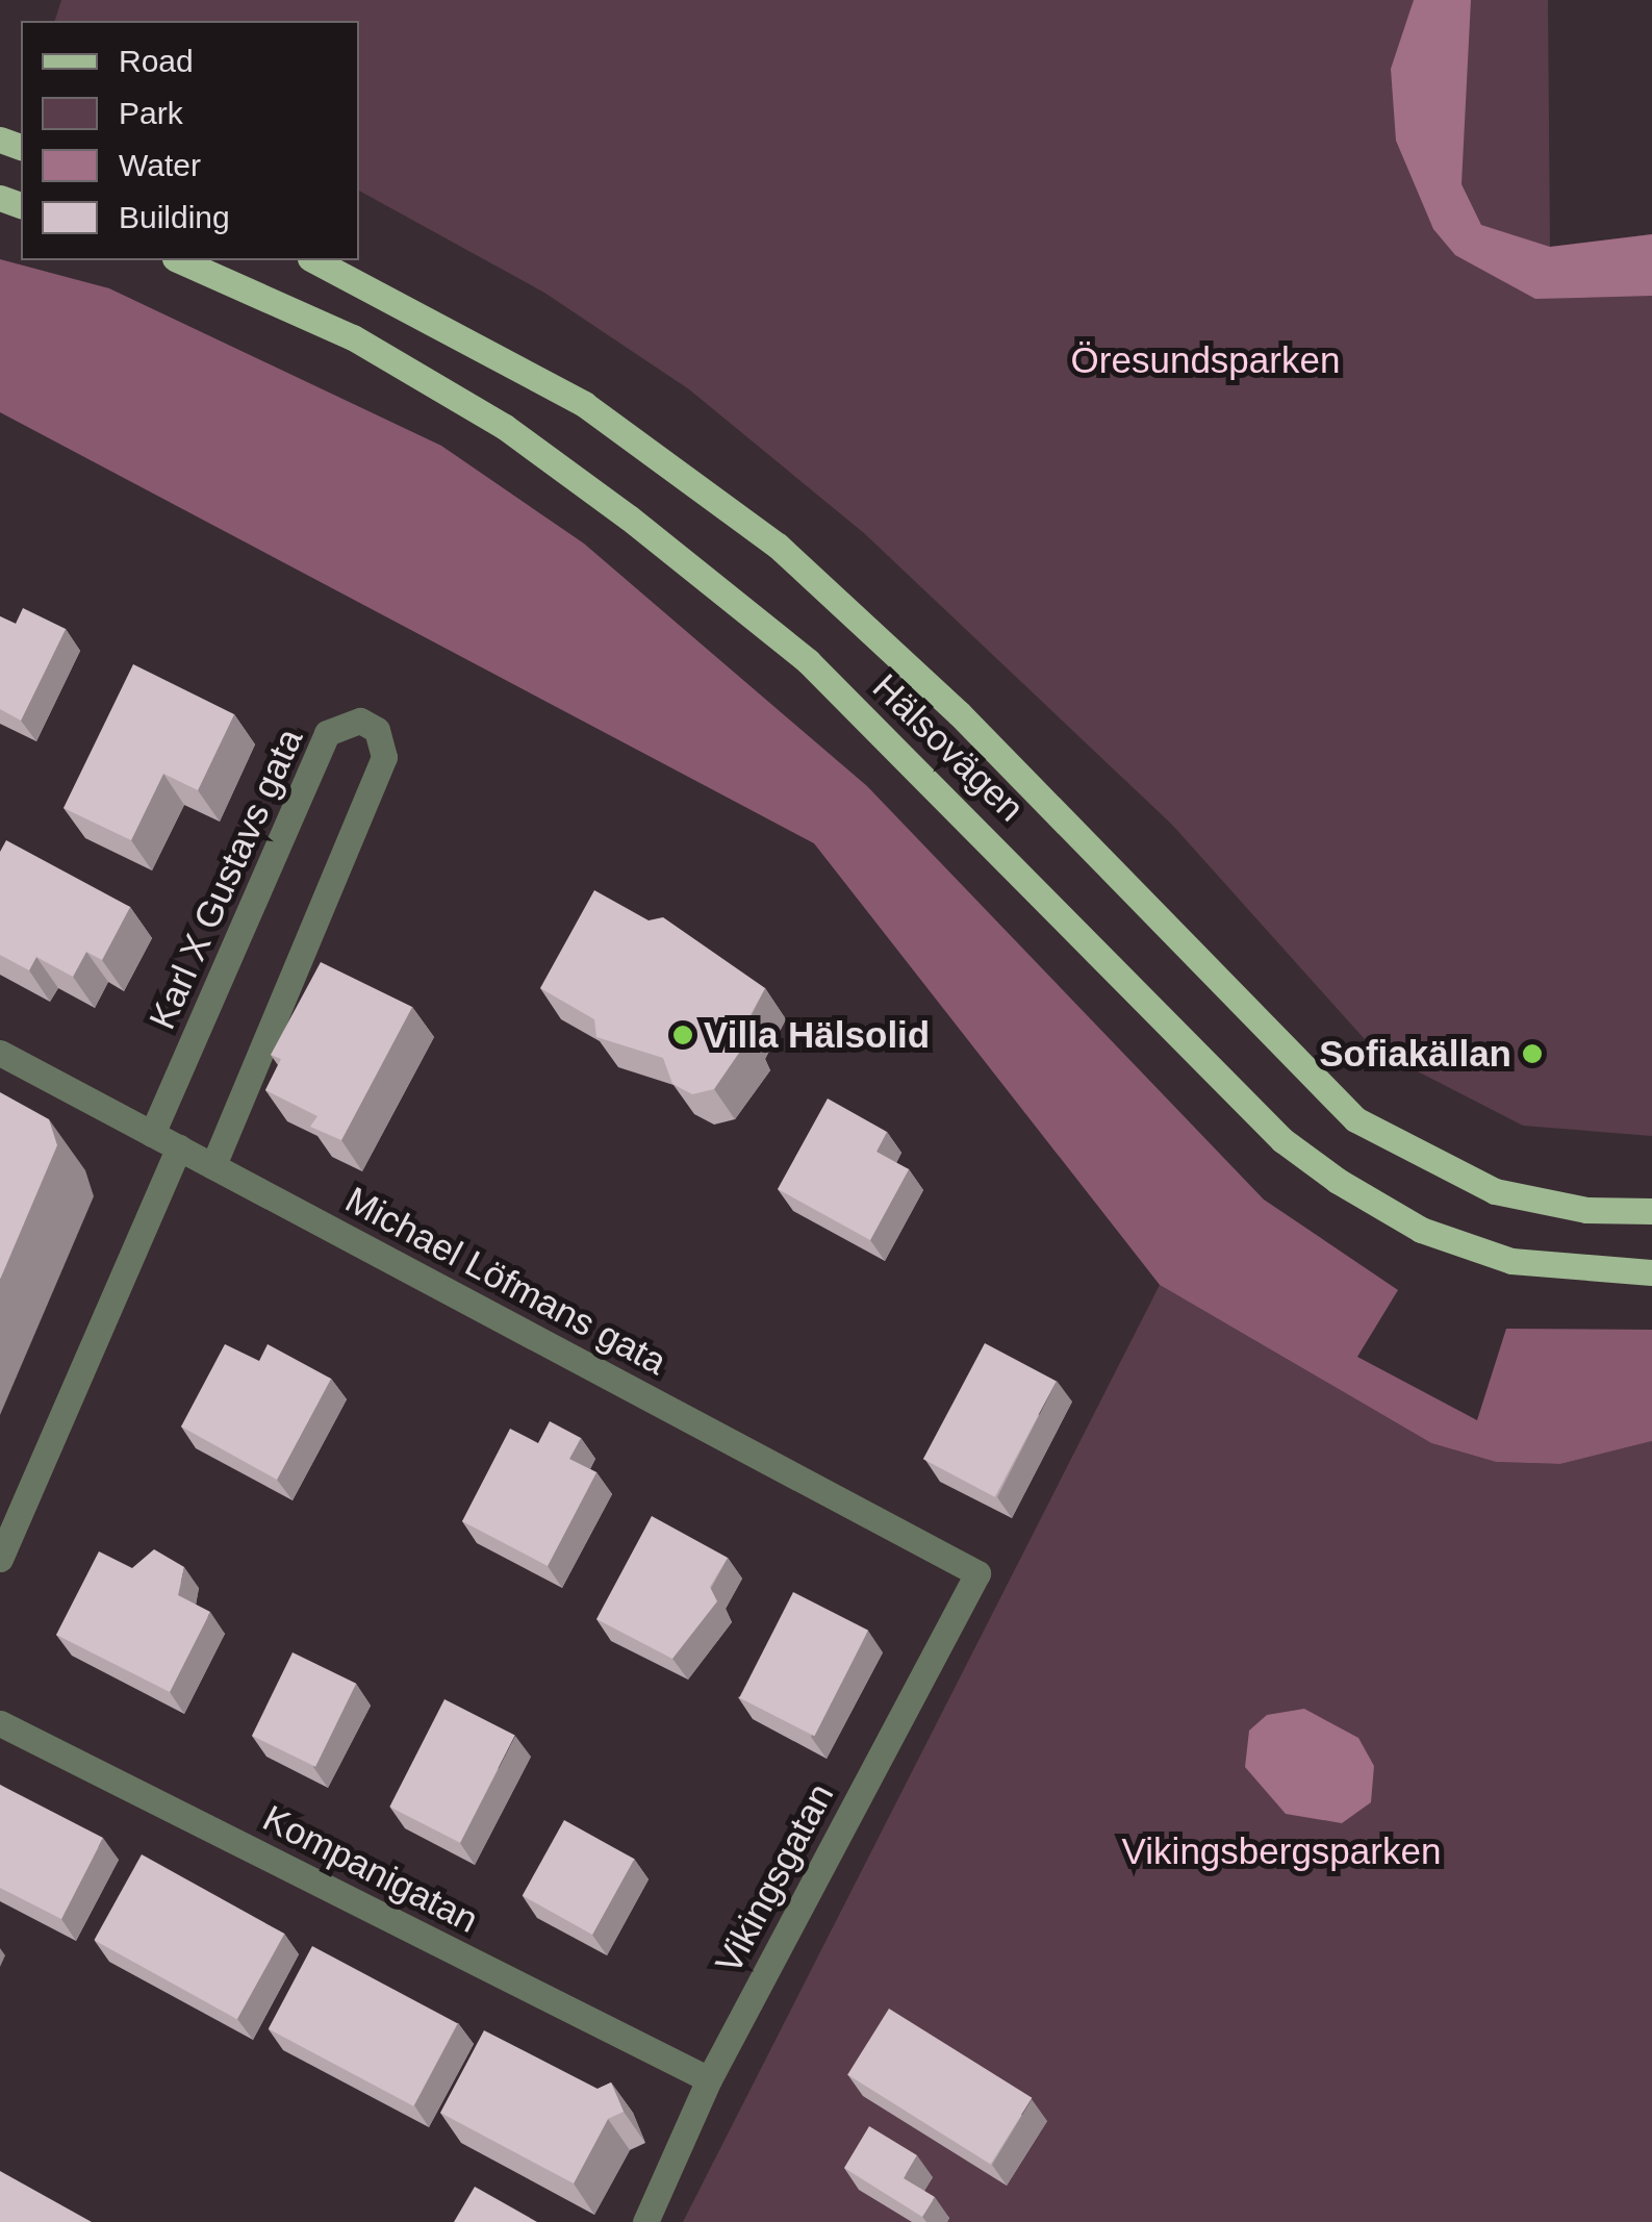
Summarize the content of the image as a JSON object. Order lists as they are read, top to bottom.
{
  "streets": {
    "main road": ["Hälsovägen"],
    "street": [
      "Karl X Gustavs gata",
      "Michael Löfmans gata",
      "Kompanigatan",
      "Vikingsgatan"
    ]
  },
  "crossings": [
    ["Karl X Gustavs gata", "Michael Löfmans gata"],
    ["Michael Löfmans gata", "Vikingsgatan"],
    ["Kompanigatan", "Vikingsgatan"]
  ],
  "parks": ["Öresundsparken", "Vikingsbergsparken"],
  "places": ["Villa Hälsolid", "Sofiakällan"],
  "legend": [
    "Road",
    "Park",
    "Water",
    "Building"
  ]
}
